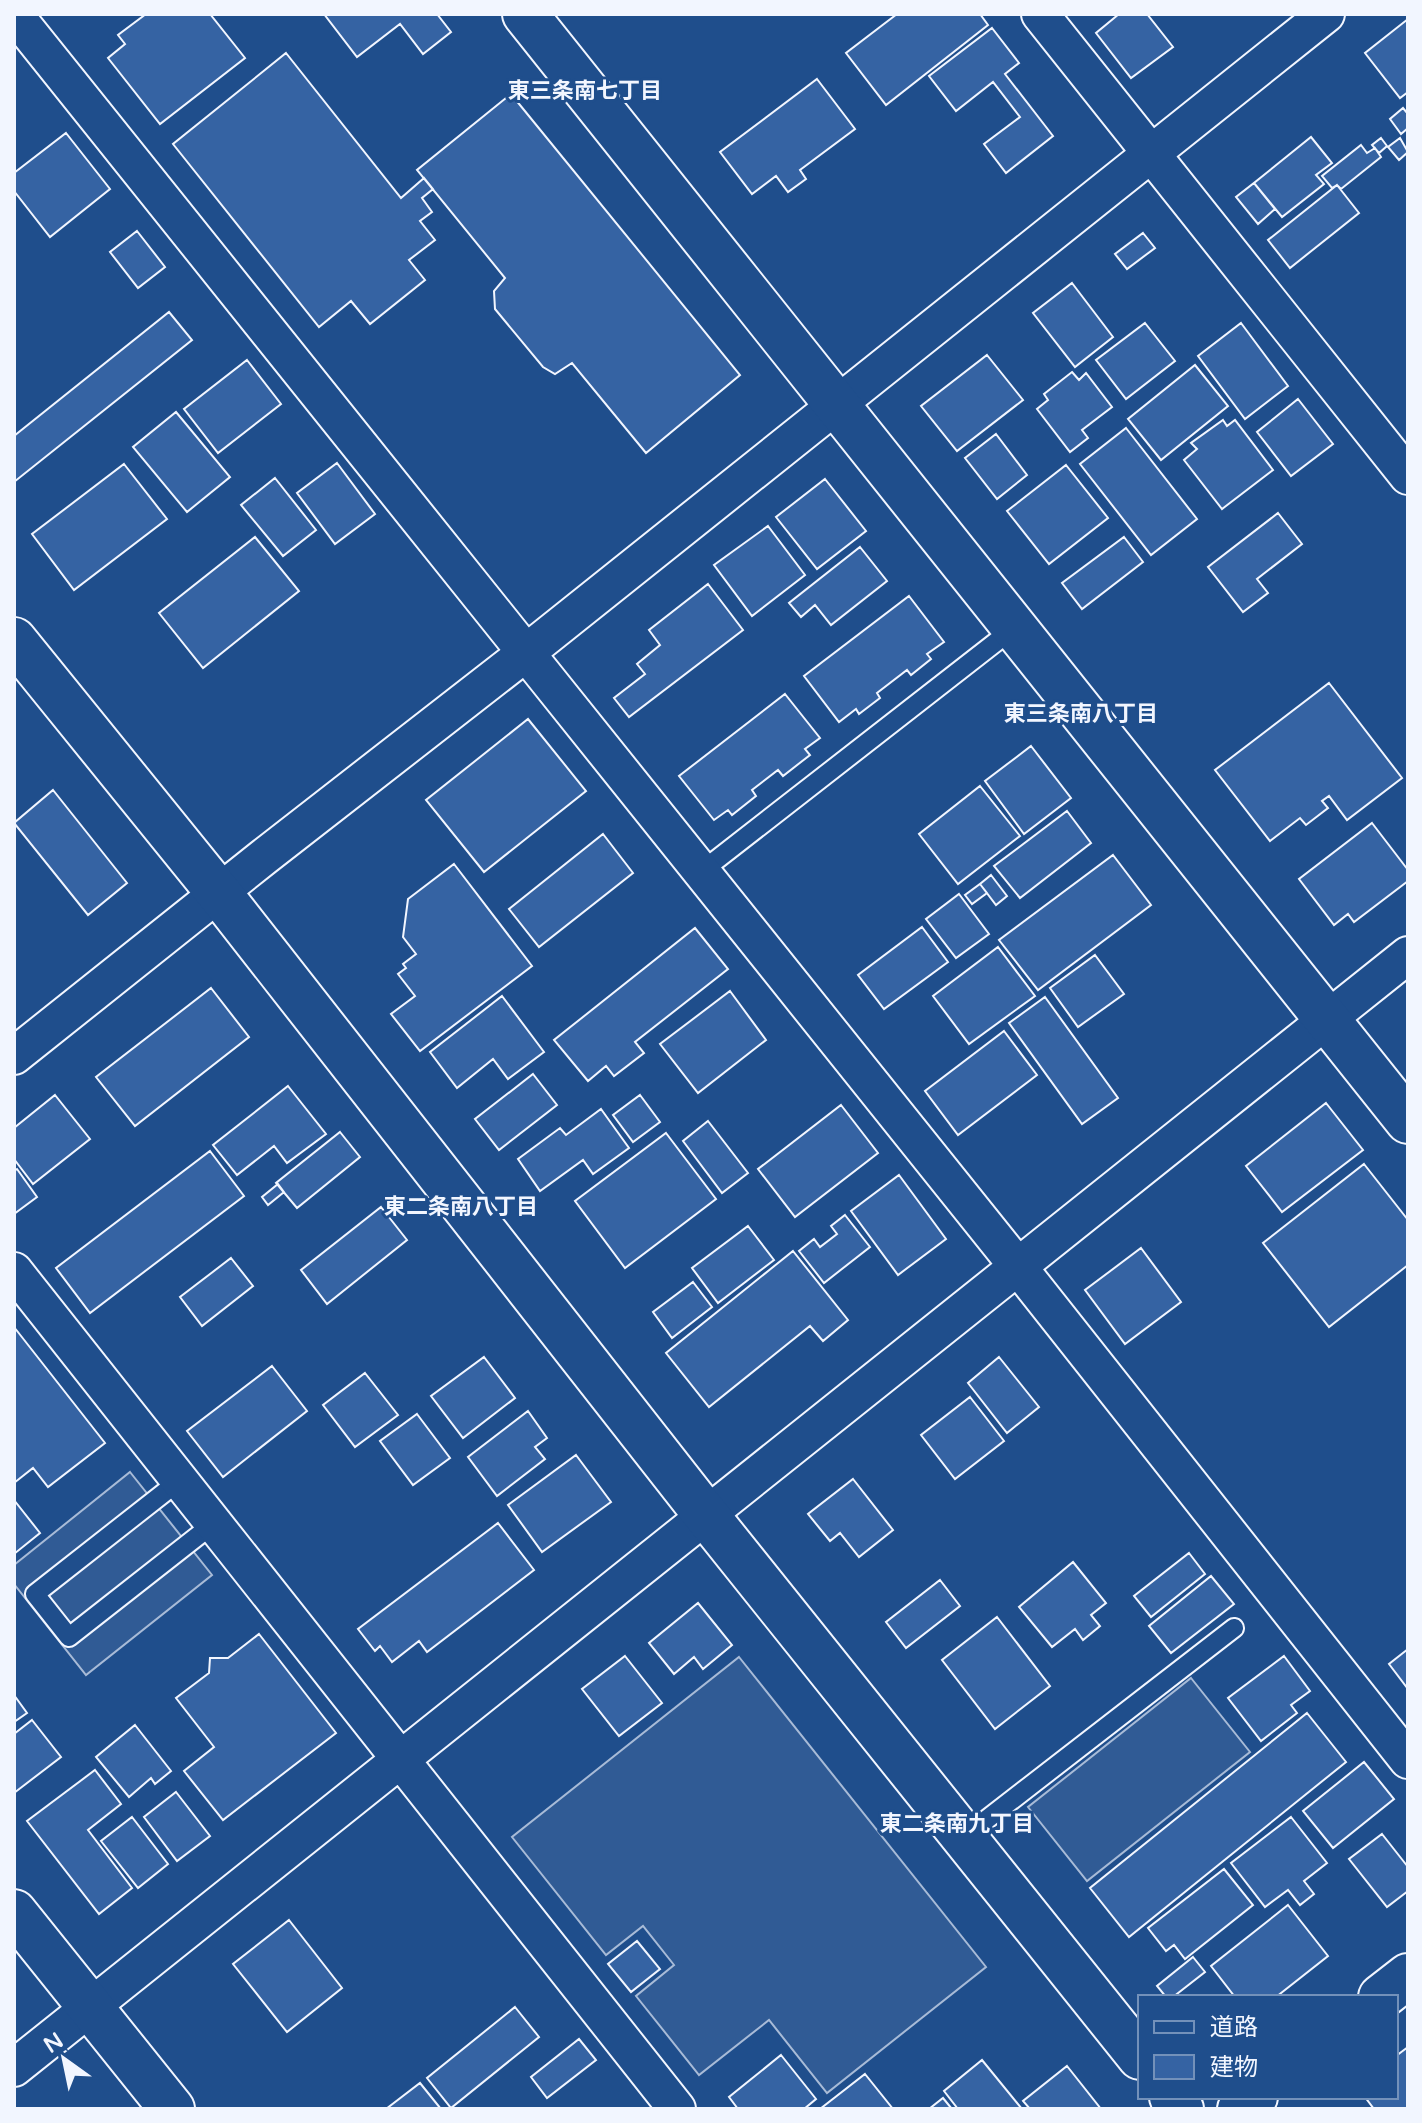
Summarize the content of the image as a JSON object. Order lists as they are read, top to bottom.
{
  "districts": [
    "東三条南七丁目",
    "東三条南八丁目",
    "東二条南八丁目",
    "東二条南九丁目"
  ],
  "legend": ["道路", "建物"],
  "north": "top left"
}
